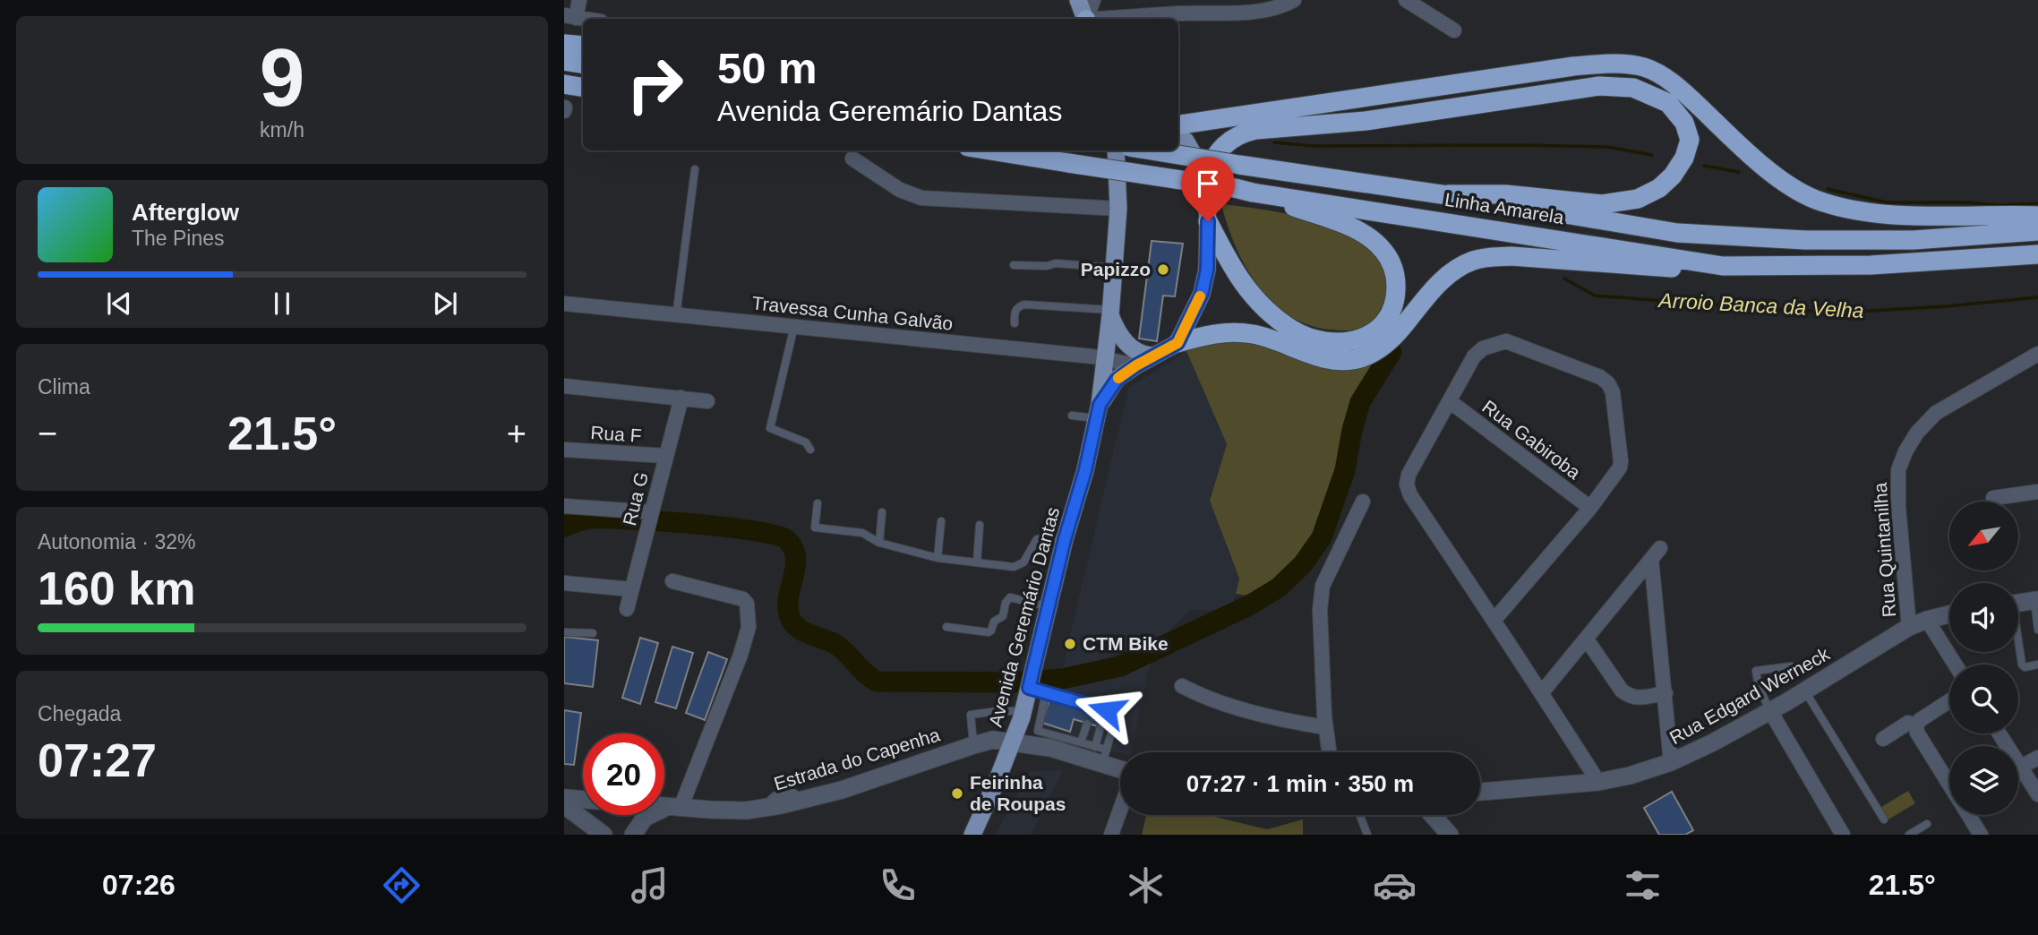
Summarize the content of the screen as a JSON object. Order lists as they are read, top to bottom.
{
  "streets": {
    "highway": ["Linha Amarela"],
    "main road": ["Avenida Geremário Dantas"],
    "street": [
      "Travessa Cunha Galvão",
      "Rua F",
      "Rua Gabiroba",
      "Rua G",
      "Rua Quintanilha",
      "Rua Edgard Werneck",
      "Estrada do Capenha"
    ]
  },
  "crossings": [
    ["Travessa Cunha Galvão", "Avenida Geremário Dantas"],
    ["Rua F", "Rua G"],
    ["Rua Quintanilha", "Rua Edgard Werneck"],
    ["Avenida Geremário Dantas", "Estrada do Capenha"]
  ],
  "water": ["Arroio Banca da Velha"],
  "places": ["Papizzo", "CTM Bike", "Feirinha de Roupas"],
  "north": "bottom left",
  "page": {
    "tile": [
      ["9", "km/h"],
      "Clima",
      ["Autonomia · 32%", "160 km"],
      ["Chegada", "07:27"]
    ],
    "turn": ["50 m", "Avenida Geremário Dantas"],
    "song": ["Afterglow", "The Pines"],
    "heat": ["−", "21.5°", "+"],
    "limit": "20",
    "trip": "07:27 · 1 min · 350 m",
    "tabs": ["07:26", "21.5°"]
  }
}
